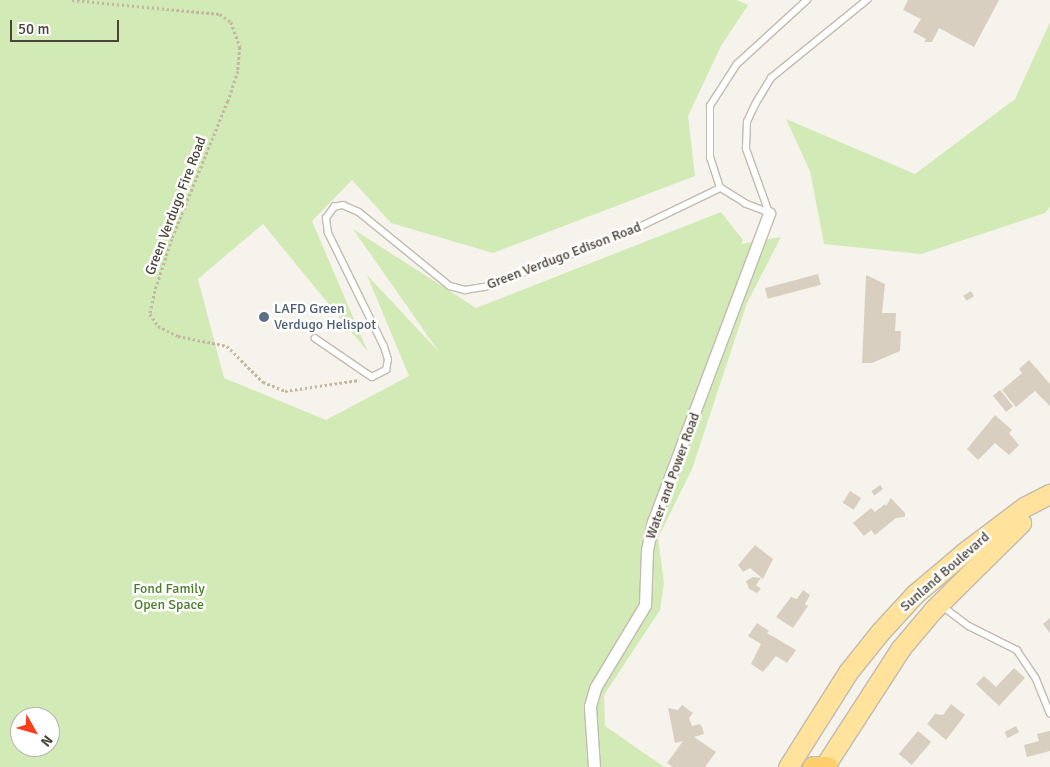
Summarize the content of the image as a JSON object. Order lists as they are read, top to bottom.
{
  "streets": {
    "main road": ["Sunland Boulevard"],
    "street": ["Water and Power Road"],
    "lane": ["Green Verdugo Edison Road"],
    "path": ["Green Verdugo Fire Road"]
  },
  "crossings": [
    ["Green Verdugo Fire Road", "Green Verdugo Edison Road"]
  ],
  "parks": ["Fond Family Open Space"],
  "places": ["LAFD Green Verdugo Helispot"],
  "scale_bar": "50 m",
  "north": "bottom right"
}
